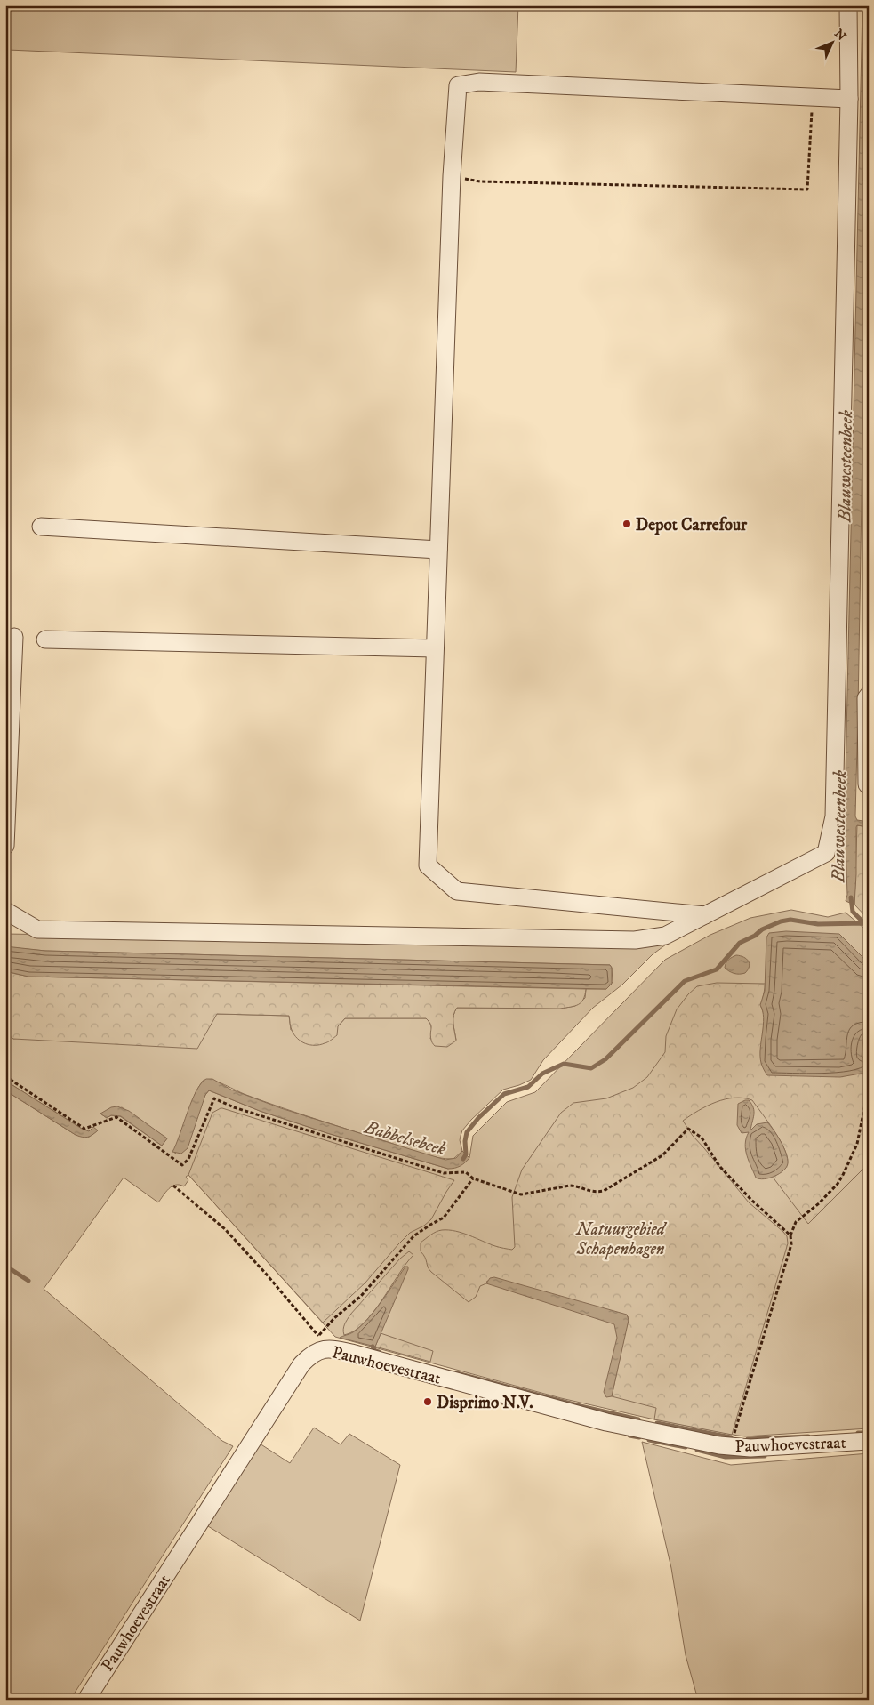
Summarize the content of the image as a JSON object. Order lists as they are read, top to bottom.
{
  "streets": {
    "street": ["Pauwhoevestraat"]
  },
  "water": ["Blauwesteenbeek", "Babbelsebeek"],
  "parks": ["Natuurgebied Schapenhagen"],
  "places": ["Depot Carrefour", "Disprimo N.V."],
  "north": "top right"
}
